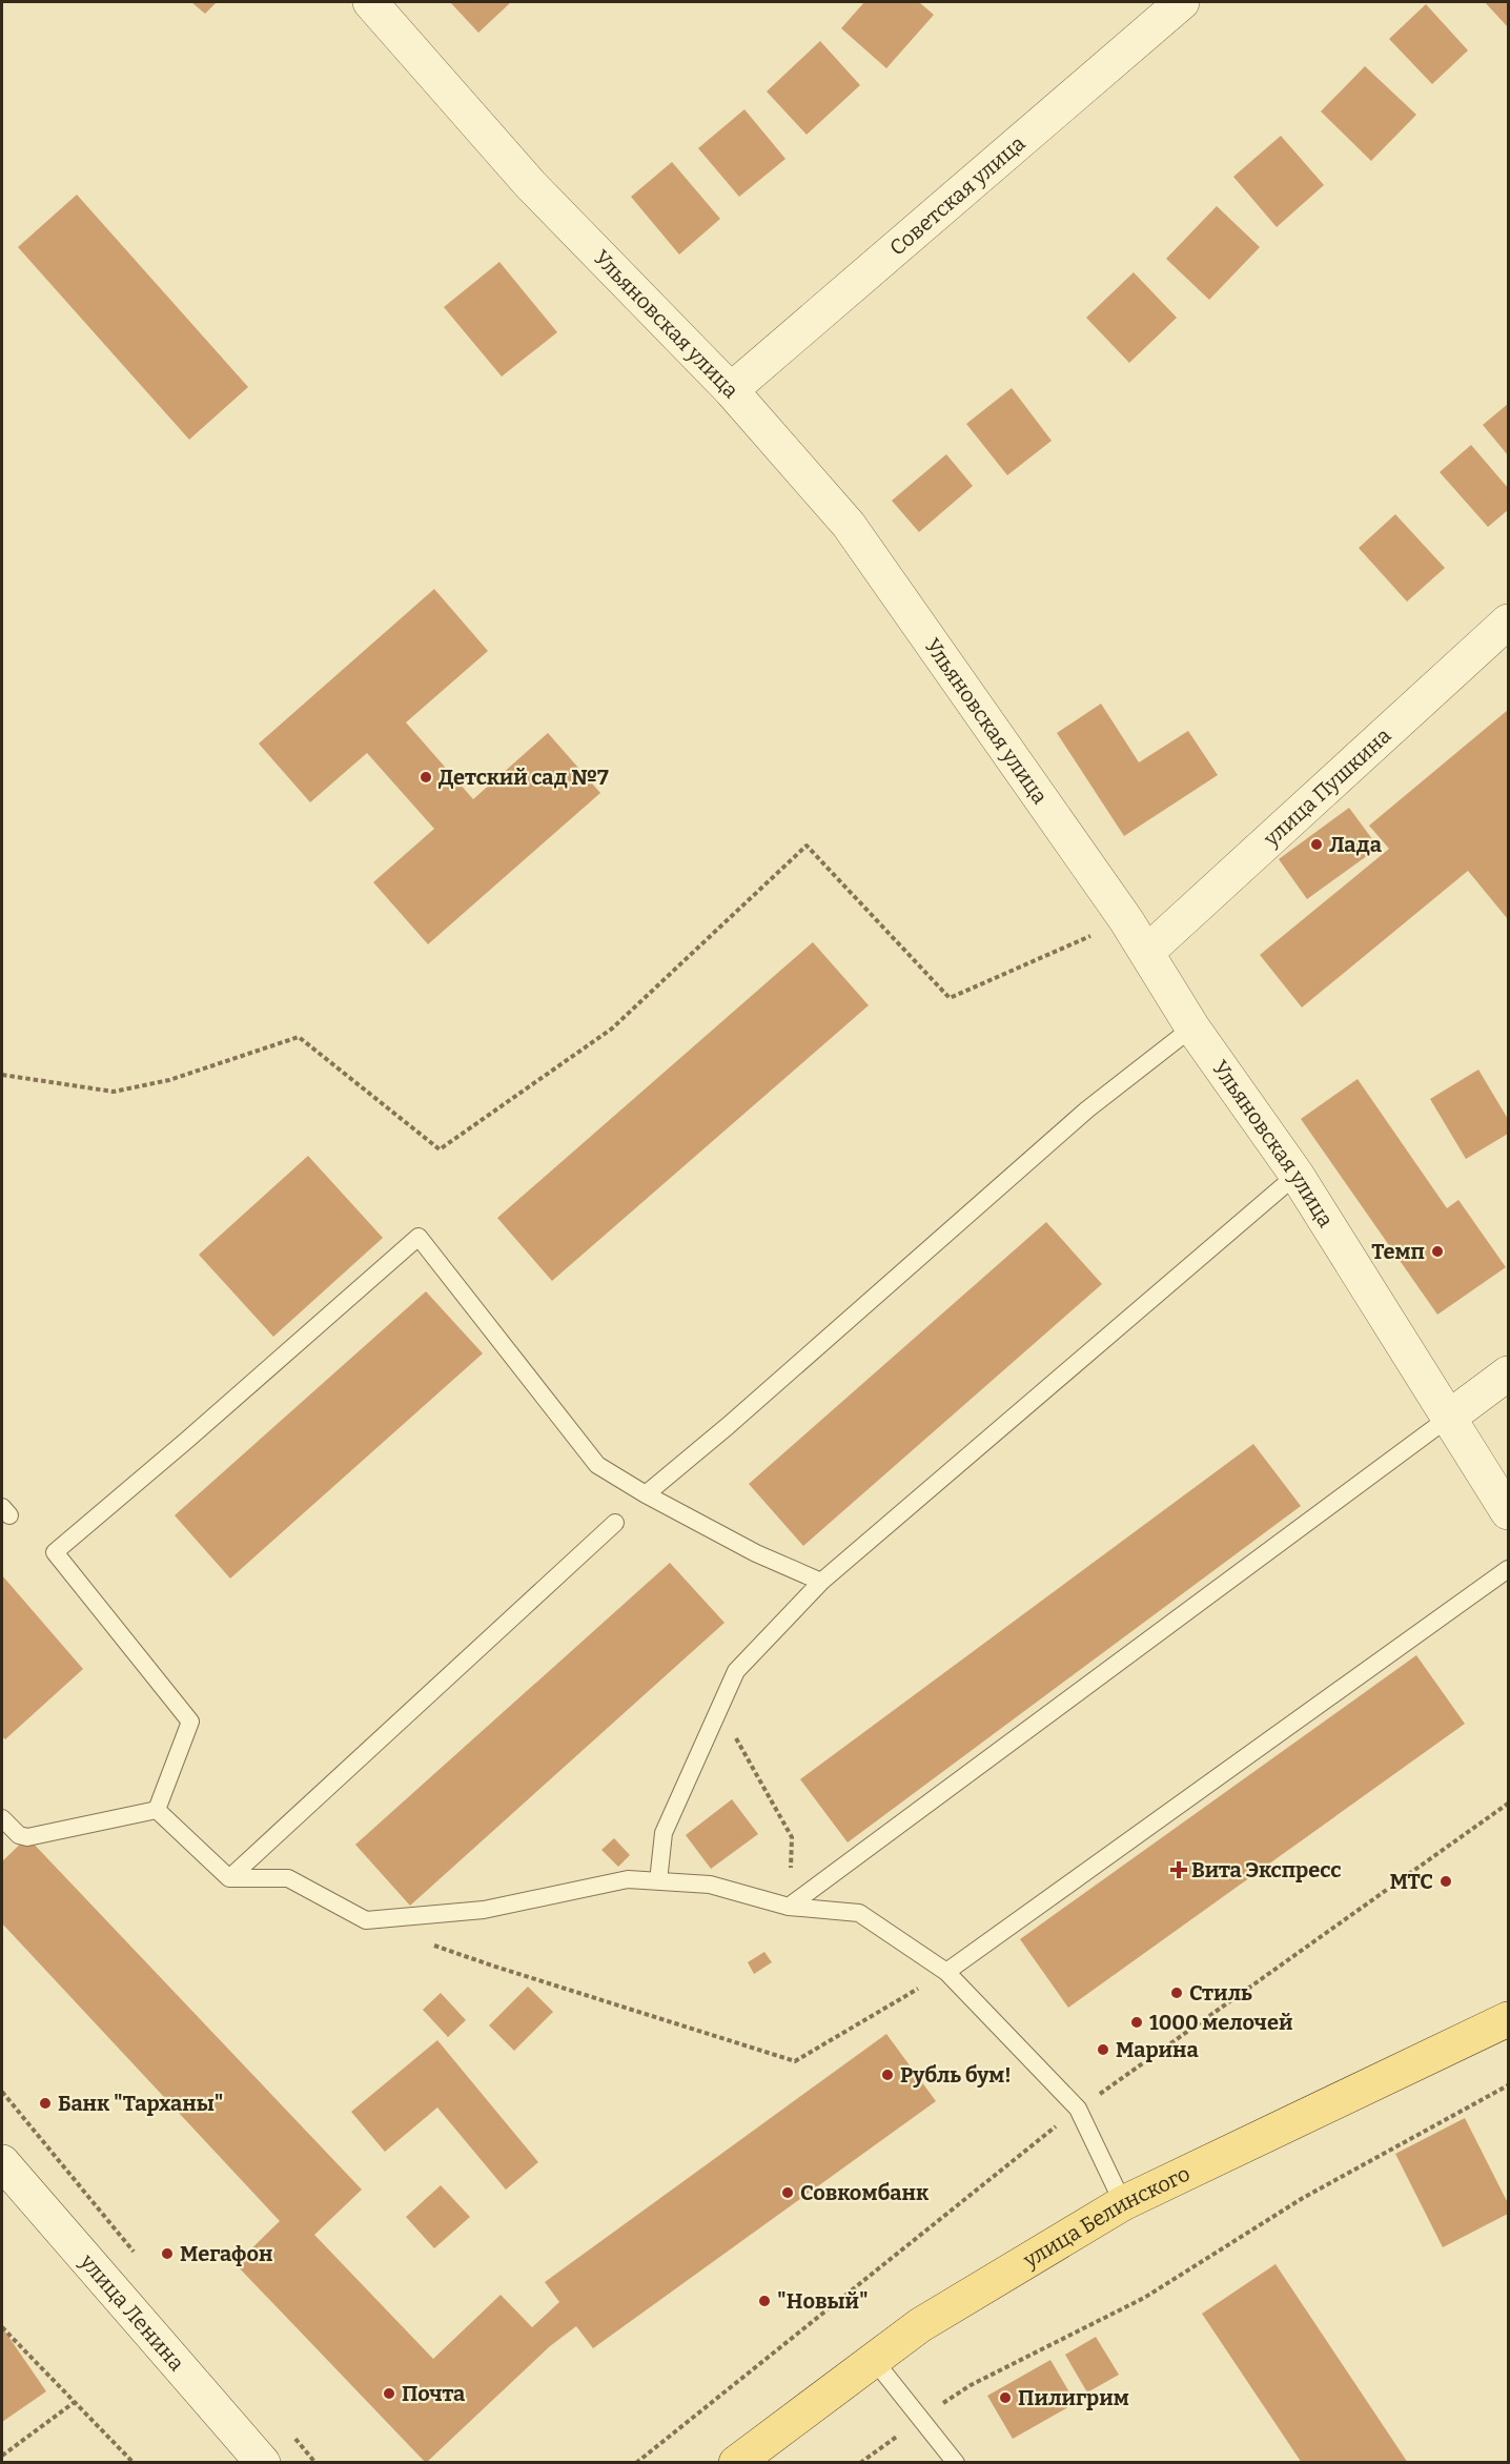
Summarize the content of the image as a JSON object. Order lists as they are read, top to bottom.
{
  "streets": {
    "main road": ["улица Белинского"],
    "street": [
      "Советская улица",
      "Ульяновская улица",
      "улица Пушкина",
      "улица Ленина"
    ]
  },
  "crossings": [
    ["Советская улица", "Ульяновская улица"],
    ["Ульяновская улица", "улица Пушкина"]
  ],
  "places": {
    "other": [
      "Детский сад №7",
      "Лада",
      "Темп",
      "МТС",
      "Стиль",
      "1000 мелочей",
      "Марина",
      "Рубль бум!",
      "Банк \"Тарханы\"",
      "Совкомбанк",
      "Мегафон",
      "\"Новый\"",
      "Почта",
      "Пилигрим"
    ],
    "health": ["Вита Экспресс"]
  }
}
